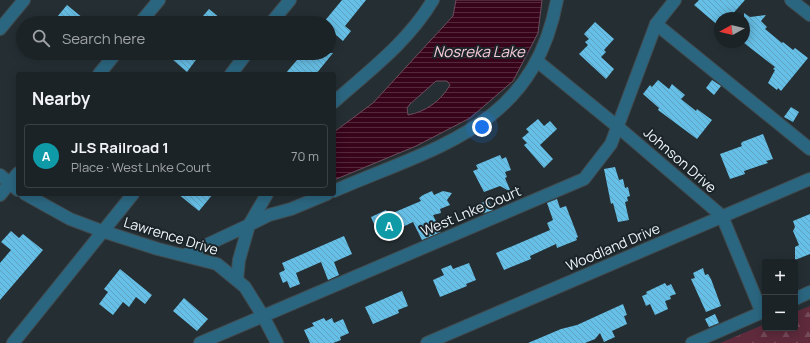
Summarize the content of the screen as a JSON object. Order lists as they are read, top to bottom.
{
  "streets": {
    "street": [
      "Johnson Drive",
      "West Lnke Court",
      "Lawrence Drive",
      "Woodland Drive"
    ]
  },
  "crossings": [
    ["Johnson Drive", "West Lnke Court"],
    ["Johnson Drive", "Woodland Drive"],
    ["West Lnke Court", "Lawrence Drive"]
  ],
  "water": ["Nosreka Lake"],
  "north": "left",
  "page": {
    "search": "Search here",
    "heading": "Nearby",
    "list": [
      {
        "mark": "A",
        "name": "JLS Railroad 1",
        "note": "Place · West Lnke Court",
        "value": "70 m"
      }
    ],
    "pins": "A",
    "map_buttons": ["+", "−"]
  }
}
